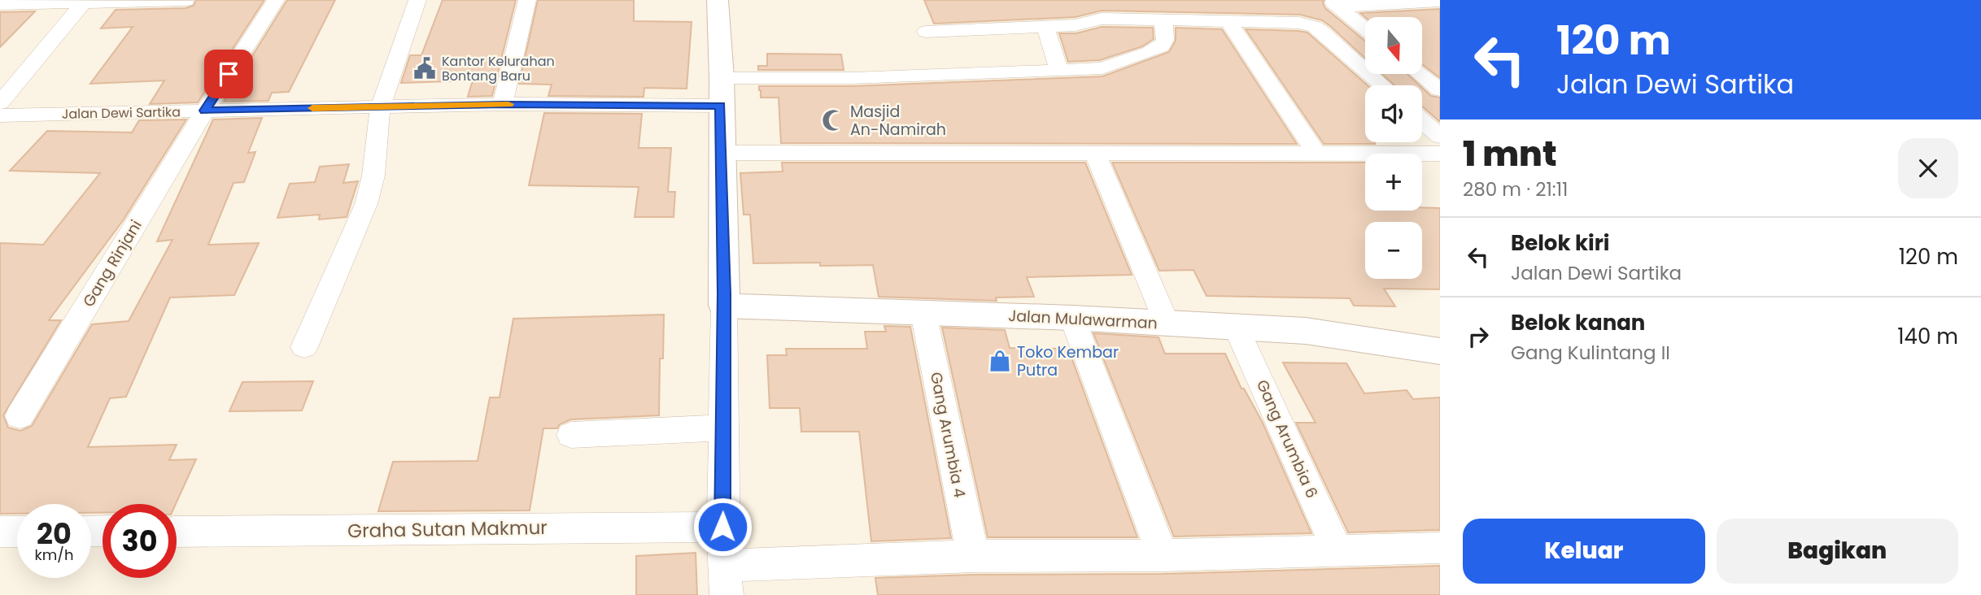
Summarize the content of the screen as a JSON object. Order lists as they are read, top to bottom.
{
  "streets": {
    "street": [
      "Jalan Dewi Sartika",
      "Gang Rinjani",
      "Jalan Mulawarman",
      "Gang Arumbia 4",
      "Gang Arumbia 6",
      "Graha Sutan Makmur"
    ]
  },
  "crossings": [
    ["Jalan Dewi Sartika", "Gang Rinjani"],
    ["Jalan Mulawarman", "Gang Arumbia 4"],
    ["Jalan Mulawarman", "Gang Arumbia 6"]
  ],
  "places": {
    "public building": ["Kantor Kelurahan Bontang Baru"],
    "mosque": ["Masjid An-Namirah"],
    "shop": ["Toko Kembar Putra"]
  },
  "north": "bottom",
  "page": {
    "turn": ["120 m", "Jalan Dewi Sartika"],
    "map_buttons": ["+", "−"],
    "heading": ["1 mnt", "280 m · 21:11"],
    "list": [
      {
        "name": "Belok kiri",
        "note": "Jalan Dewi Sartika",
        "value": "120 m"
      },
      {
        "name": "Belok kanan",
        "note": "Gang Kulintang II",
        "value": "140 m"
      }
    ],
    "speed": "20 km/h",
    "limit": "30",
    "buttons": ["Keluar", "Bagikan"]
  }
}
